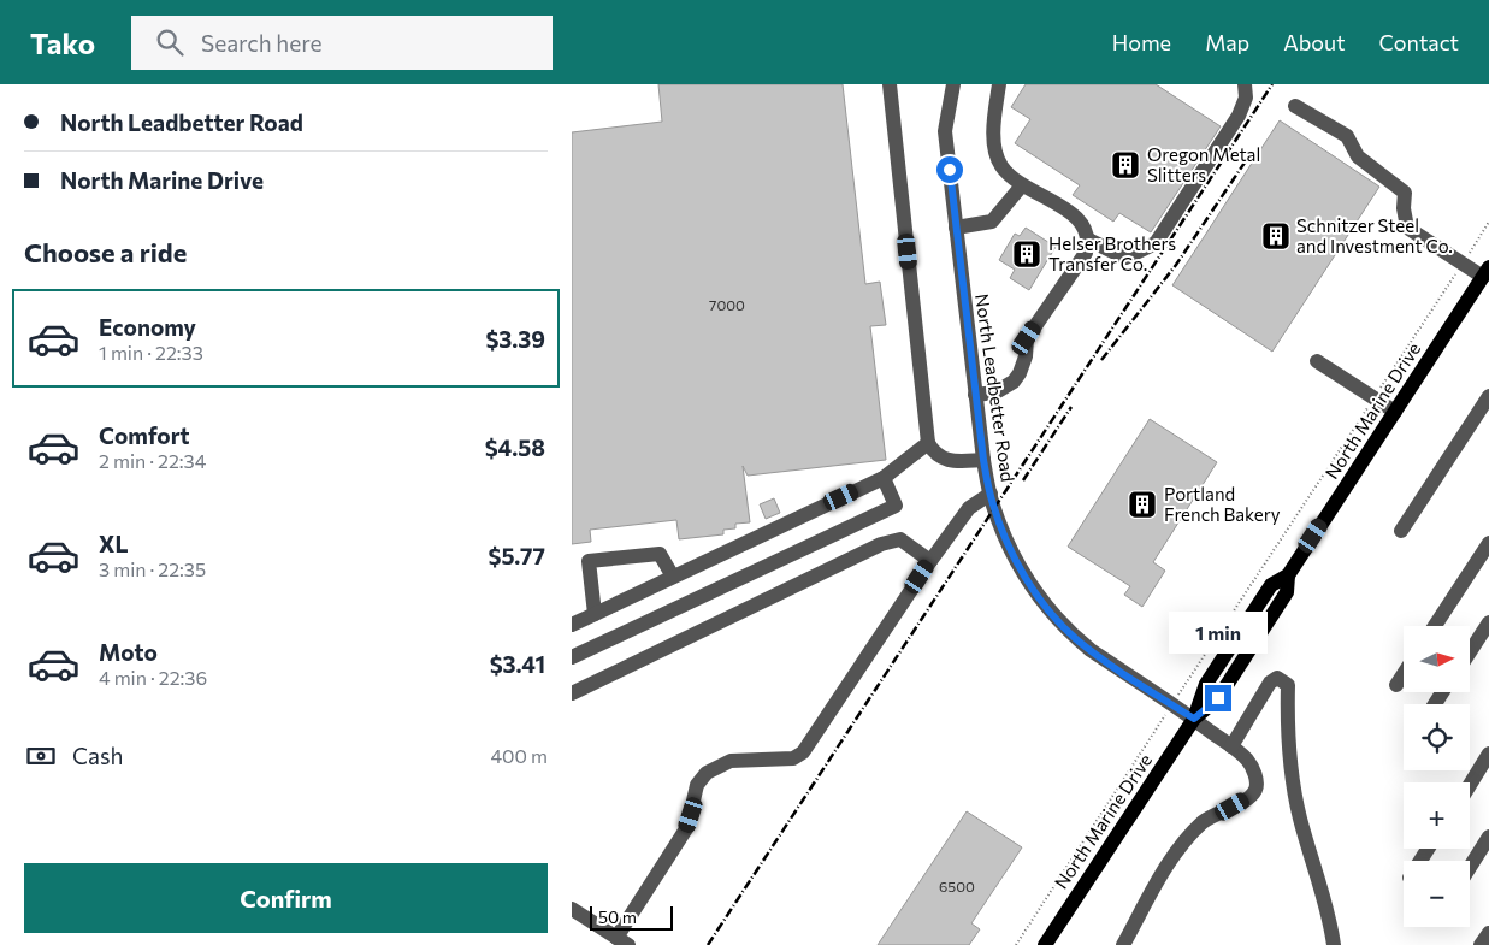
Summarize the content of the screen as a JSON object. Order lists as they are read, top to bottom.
{
  "streets": {
    "main road": ["North Marine Drive"],
    "street": ["North Leadbetter Road"]
  },
  "crossings": [
    ["North Leadbetter Road", "North Marine Drive"]
  ],
  "places": {
    "building": [
      "Oregon Metal Slitters",
      "Schnitzer Steel and Investment Co.",
      "Helser Brothers Transfer Co.",
      "Portland French Bakery"
    ]
  },
  "house_numbers": ["7000", "6500"],
  "scale_bar": "50 m",
  "north": "right",
  "page": {
    "header": "Tako",
    "search": "Search here",
    "nav": [
      "Home",
      "Map",
      "About",
      "Contact"
    ],
    "banner": ["North Leadbetter Road", "North Marine Drive"],
    "heading": "Choose a ride",
    "list": [
      {
        "name": "Economy",
        "note": "1 min · 22:33",
        "value": "$3.39"
      },
      {
        "name": "Comfort",
        "note": "2 min · 22:34",
        "value": "$4.58"
      },
      {
        "name": "XL",
        "note": "3 min · 22:35",
        "value": "$5.77"
      },
      {
        "name": "Moto",
        "note": "4 min · 22:36",
        "value": "$3.41"
      }
    ],
    "bubble": "1 min",
    "map_buttons": ["+", "−"],
    "pay": ["Cash", "400 m"],
    "buttons": "Confirm",
    "scale": "50 m"
  }
}
